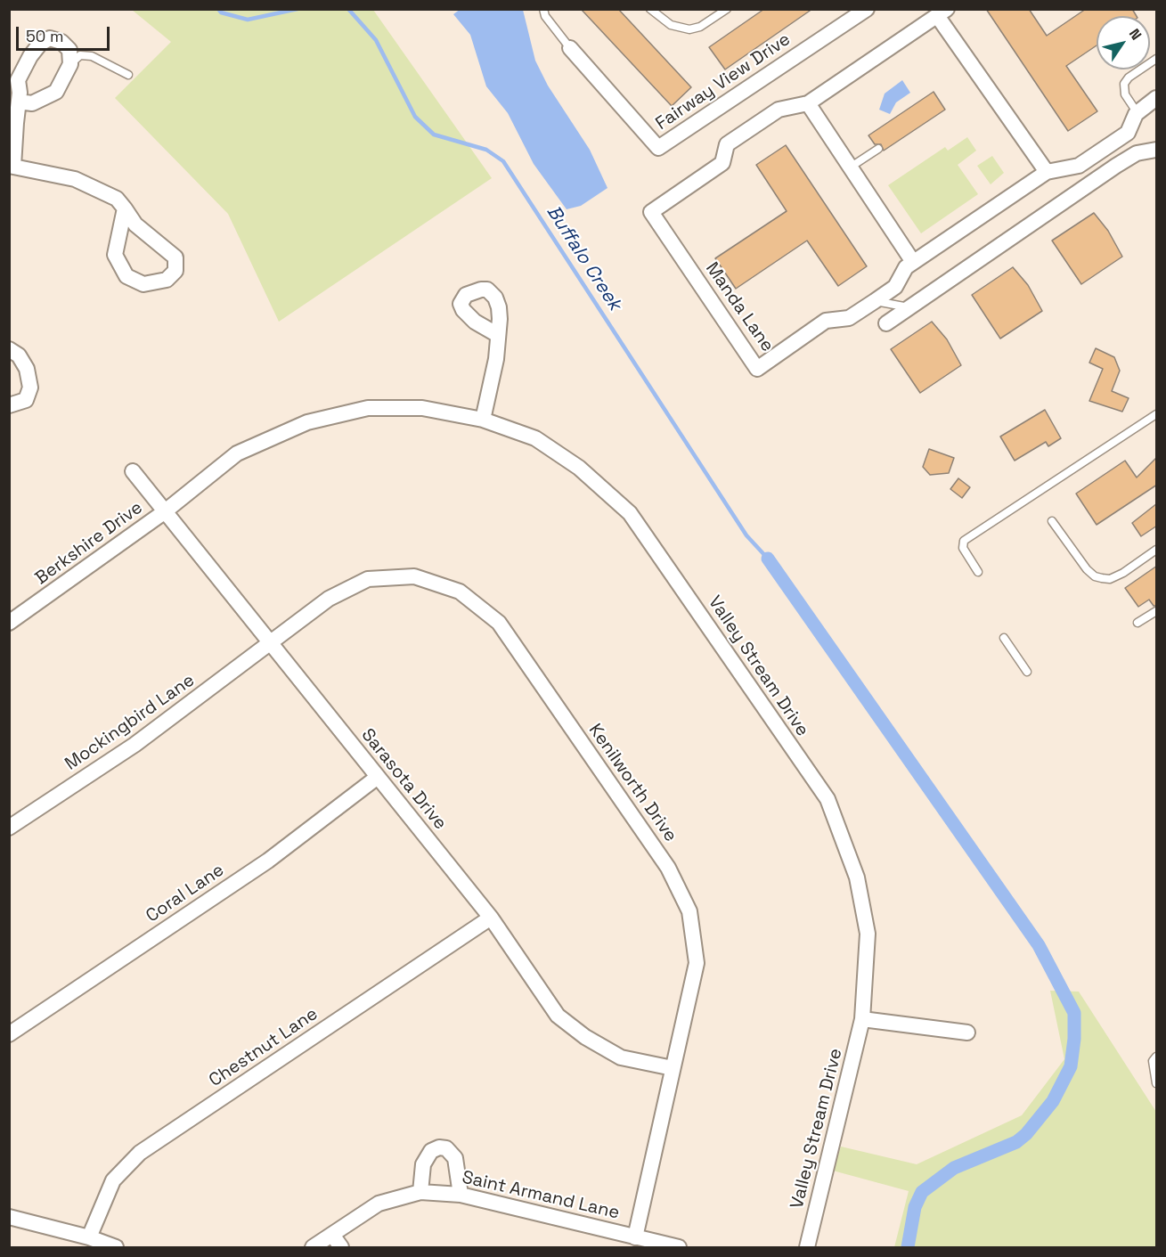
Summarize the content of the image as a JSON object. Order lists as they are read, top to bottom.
{
  "streets": {
    "street": [
      "Fairway View Drive",
      "Manda Lane",
      "Berkshire Drive",
      "Valley Stream Drive",
      "Mockingbird Lane",
      "Sarasota Drive",
      "Kenilworth Drive",
      "Coral Lane",
      "Chestnut Lane",
      "Saint Armand Lane"
    ]
  },
  "crossings": [
    ["Berkshire Drive", "Valley Stream Drive"],
    ["Berkshire Drive", "Sarasota Drive"],
    ["Valley Stream Drive", "Sarasota Drive"],
    ["Mockingbird Lane", "Sarasota Drive"],
    ["Mockingbird Lane", "Kenilworth Drive"],
    ["Sarasota Drive", "Kenilworth Drive"],
    ["Sarasota Drive", "Coral Lane"],
    ["Sarasota Drive", "Chestnut Lane"],
    ["Kenilworth Drive", "Saint Armand Lane"]
  ],
  "water": ["Buffalo Creek"],
  "scale_bar": "50 m",
  "north": "top right"
}
